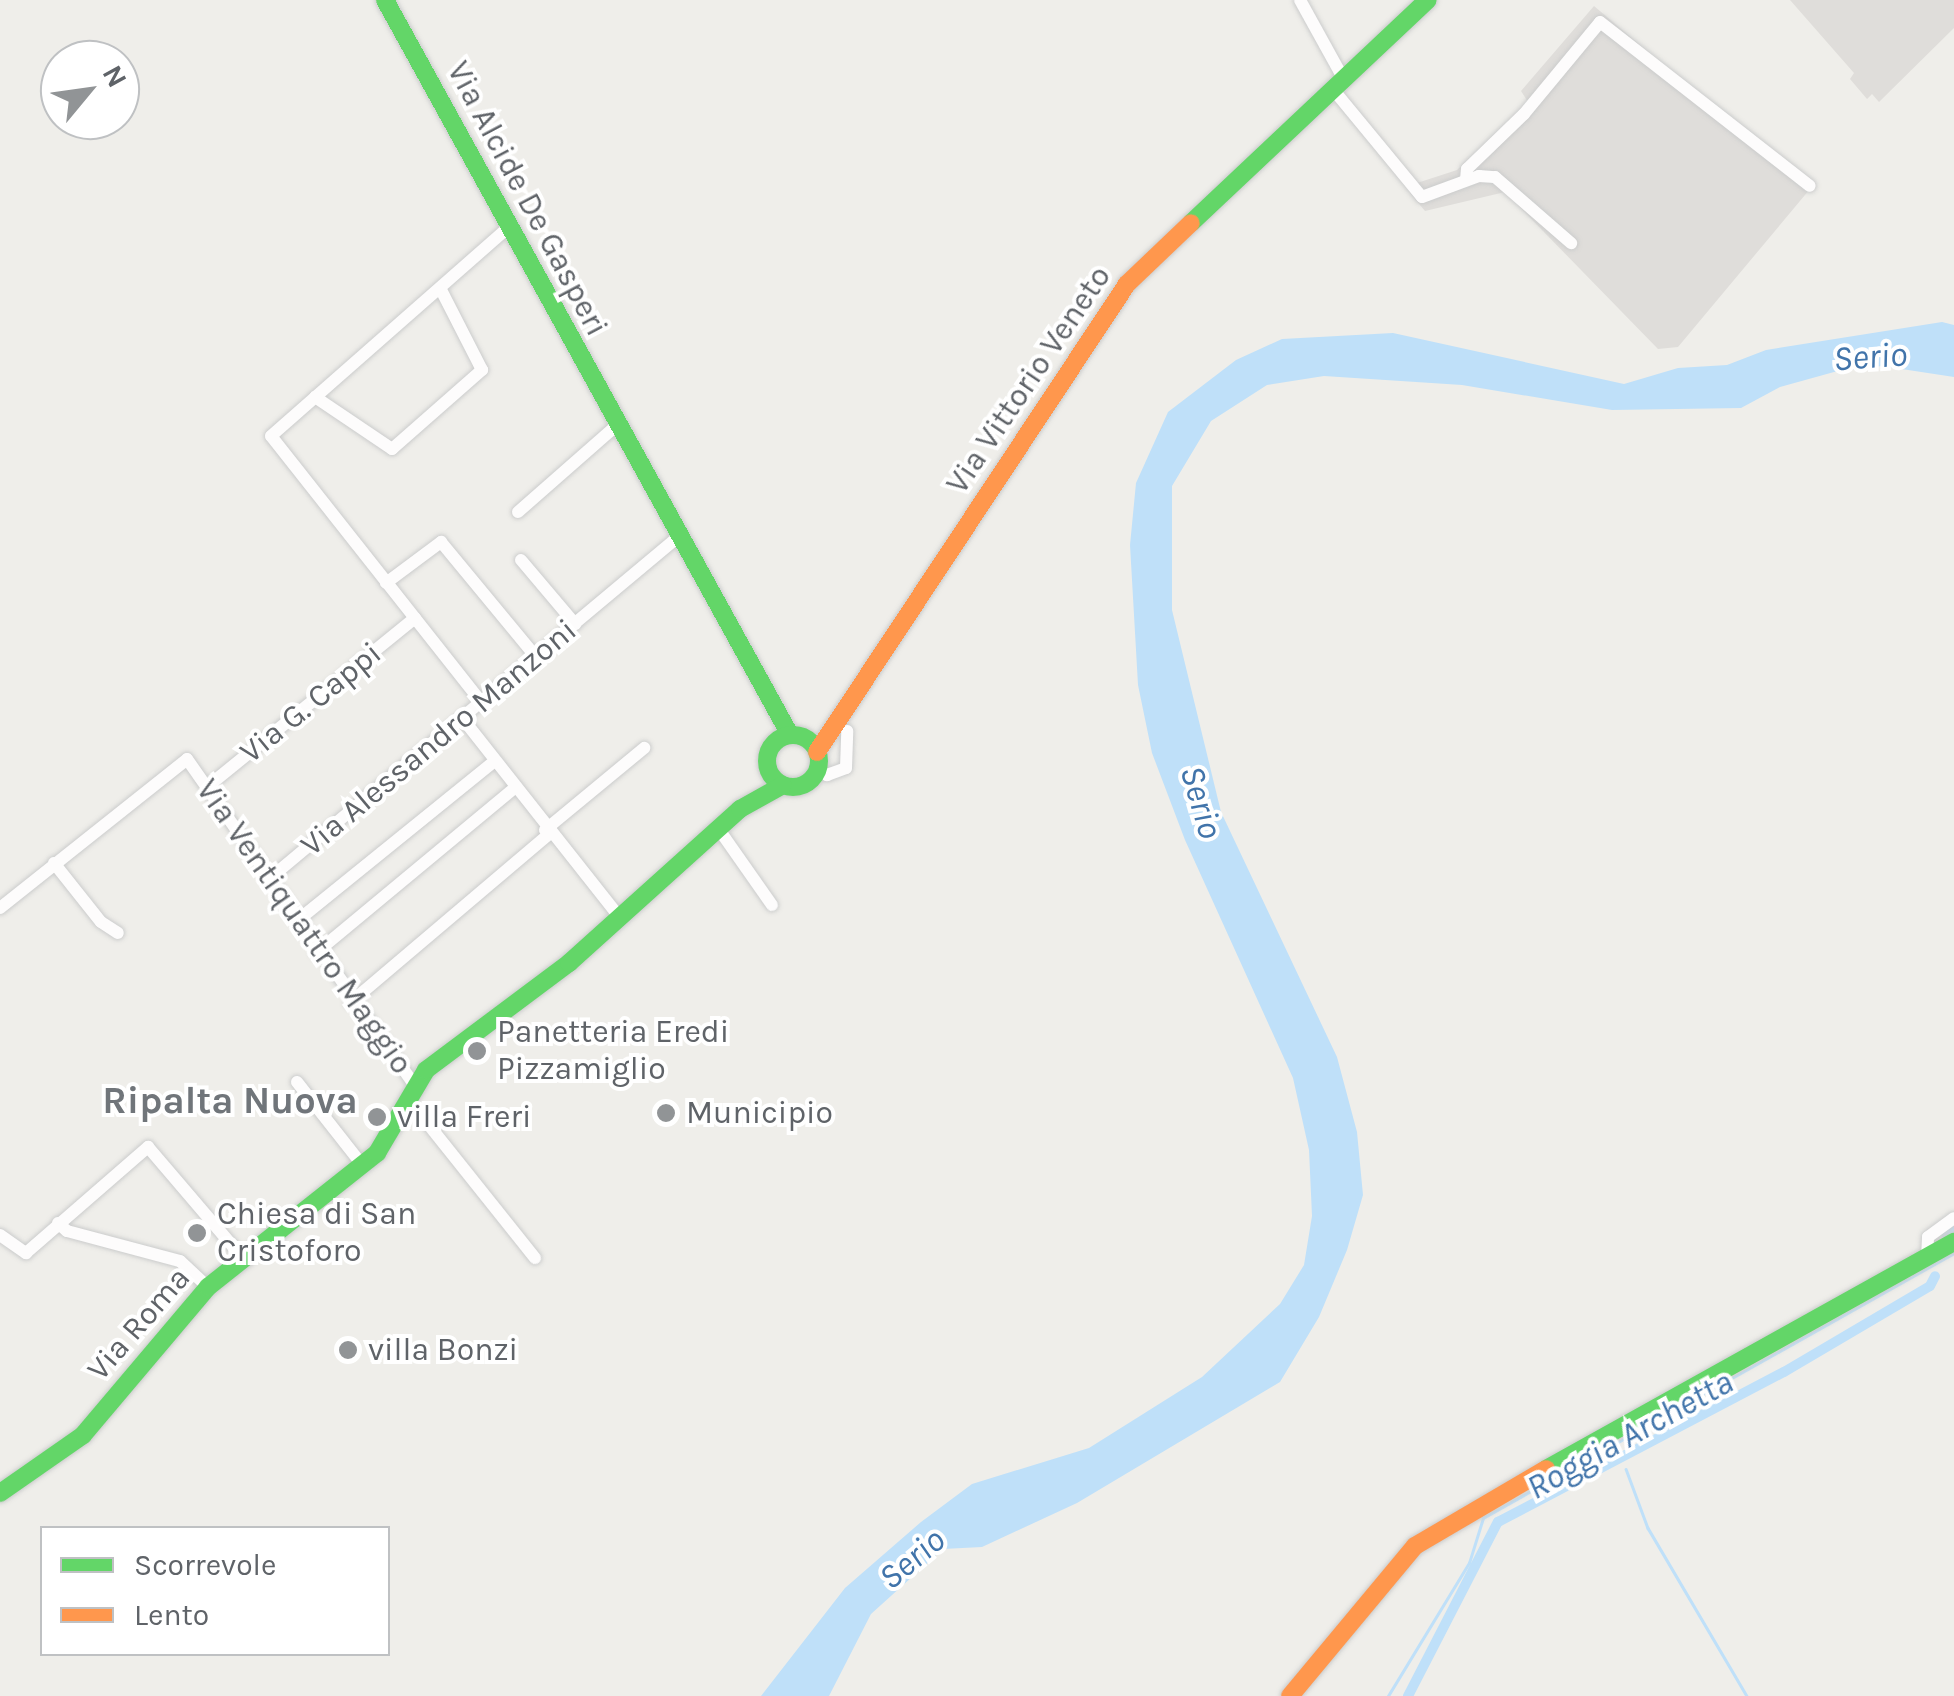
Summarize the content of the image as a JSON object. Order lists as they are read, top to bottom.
{
  "streets": {
    "main road": ["Via Alcide De Gasperi", "Via Vittorio Veneto", "Via Roma"],
    "street": ["Via G. Cappi", "Via Alessandro Manzoni", "Via Ventiquattro Maggio"]
  },
  "crossings": [
    ["Via Alcide De Gasperi", "Via Vittorio Veneto"],
    ["Via Alcide De Gasperi", "Via Alessandro Manzoni"],
    ["Via G. Cappi", "Via Alessandro Manzoni"],
    ["Via G. Cappi", "Via Ventiquattro Maggio"],
    ["Via Alessandro Manzoni", "Via Ventiquattro Maggio"],
    ["Via Ventiquattro Maggio", "Via Roma"]
  ],
  "districts": ["Ripalta Nuova"],
  "water": ["Serio", "Roggia Archetta"],
  "places": [
    "Panetteria Eredi Pizzamiglio",
    "Municipio",
    "villa Freri",
    "Chiesa di San Cristoforo",
    "villa Bonzi"
  ],
  "legend": ["Scorrevole", "Lento"],
  "north": "top right"
}
